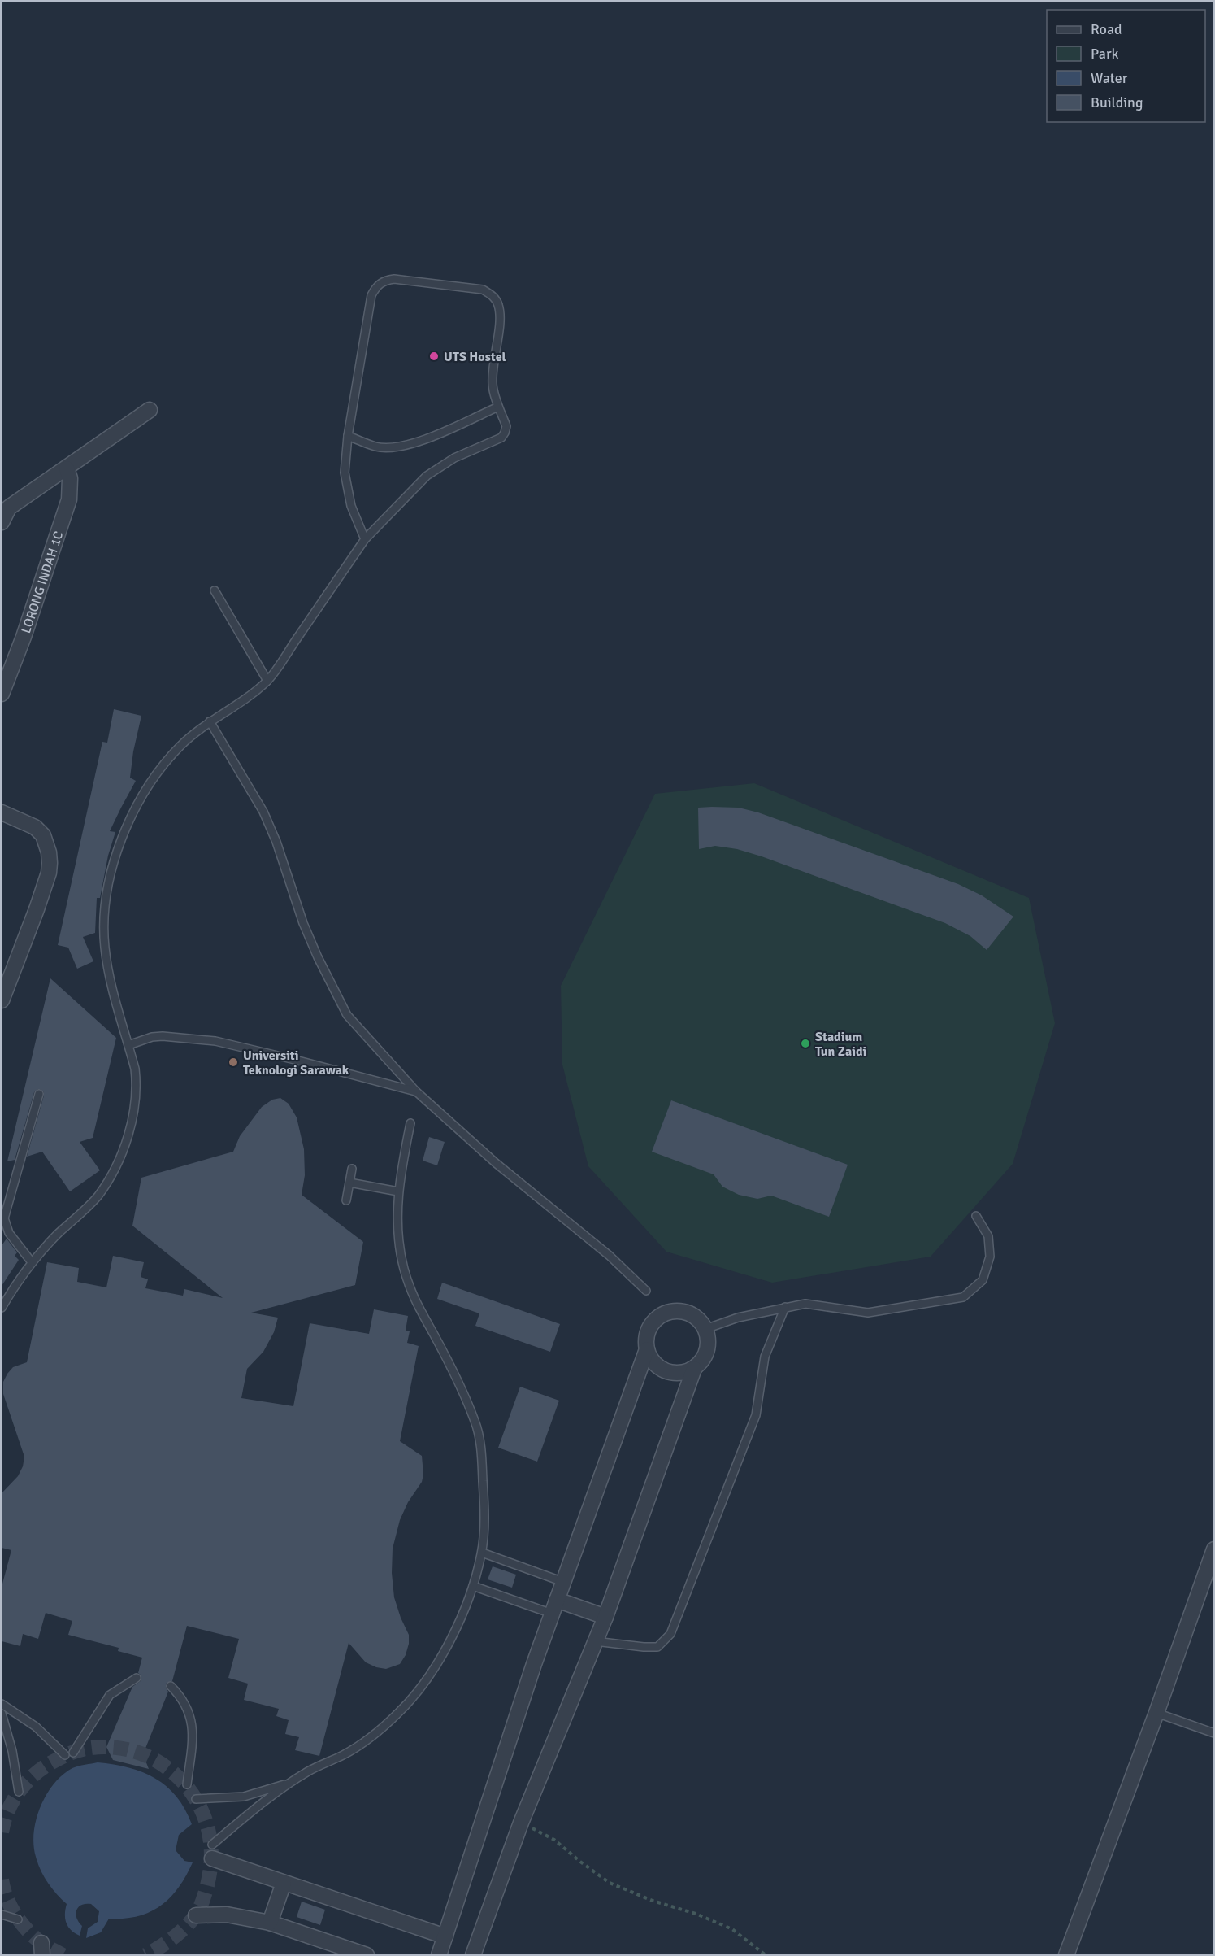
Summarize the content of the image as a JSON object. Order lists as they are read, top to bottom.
{
  "streets": {
    "street": ["LORONG INDAH 1C"]
  },
  "places": ["UTS Hostel", "Stadium Tun Zaidi", "Universiti Teknologi Sarawak"],
  "legend": [
    "Road",
    "Park",
    "Water",
    "Building"
  ]
}
